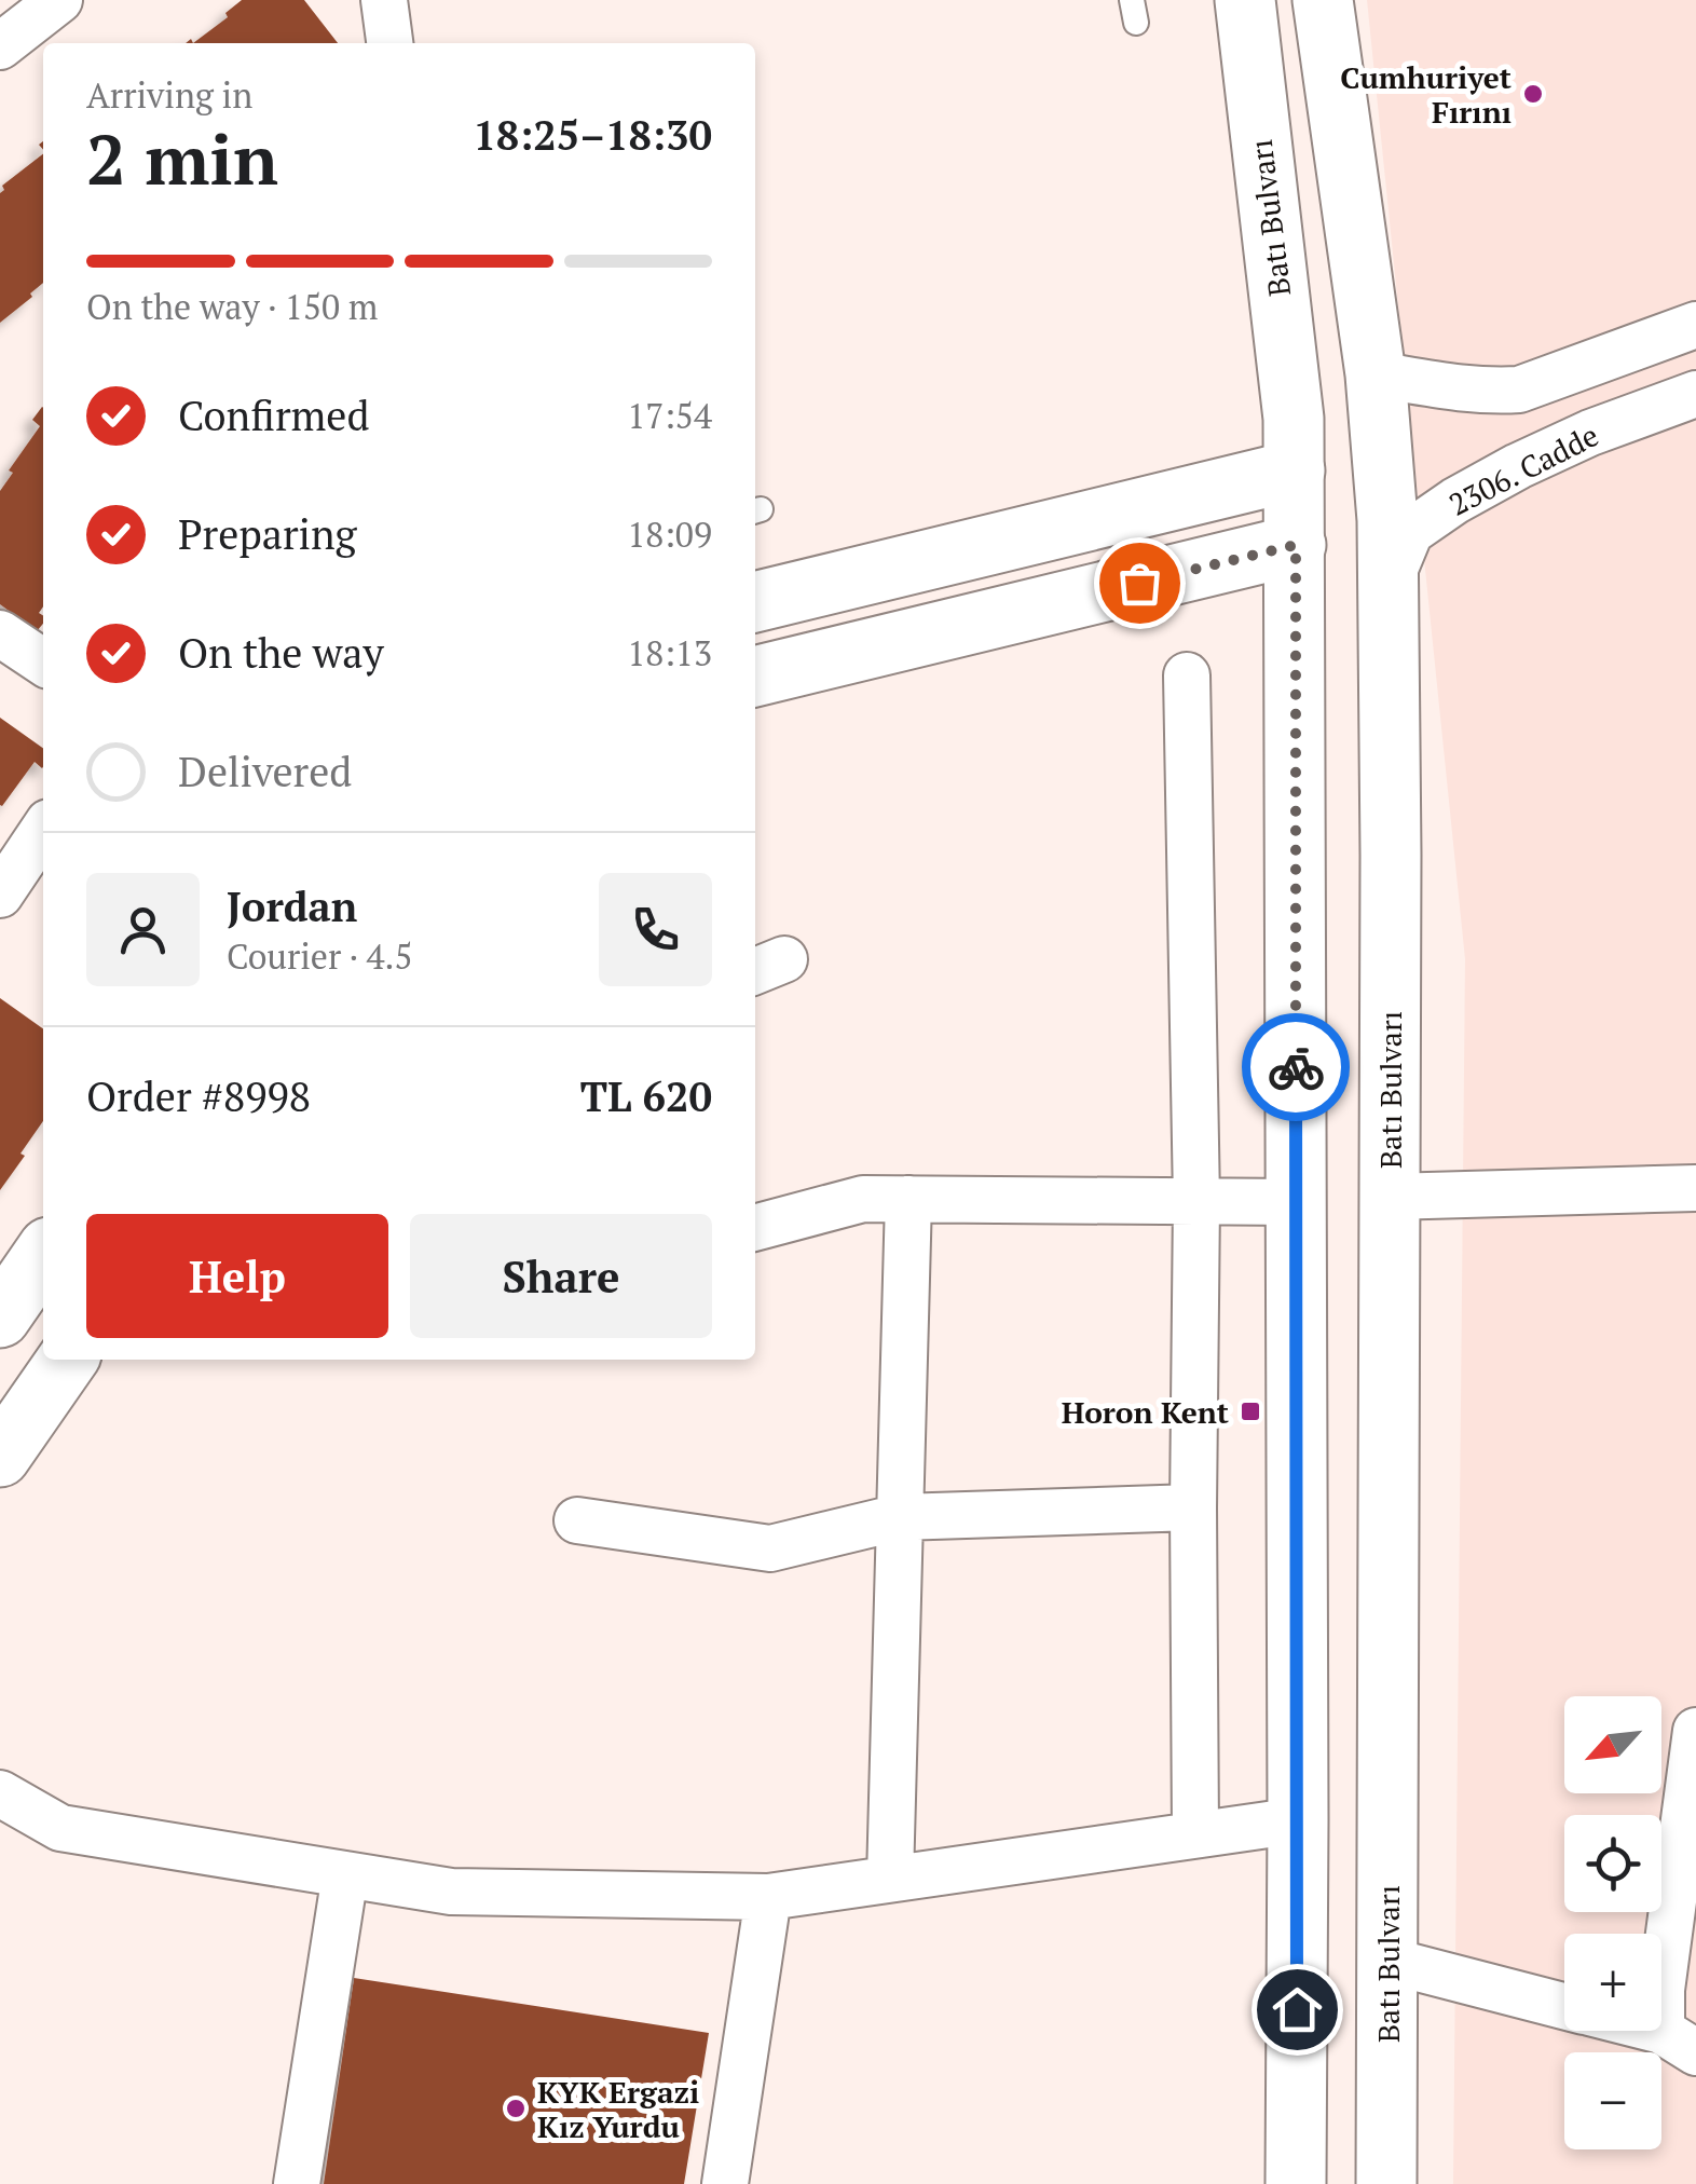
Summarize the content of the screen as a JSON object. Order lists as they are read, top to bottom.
{
  "streets": {
    "main road": ["Batı Bulvarı"],
    "street": ["2306. Cadde"]
  },
  "crossings": [
    ["Batı Bulvarı", "2306. Cadde"]
  ],
  "places": {
    "other": ["Cumhuriyet Fırını", "KYK Ergazi Kız Yurdu"],
    "transit": ["Horon Kent"]
  },
  "north": "bottom left",
  "page": {
    "heading": ["2 min", "Arriving in", "18:25–18:30"],
    "panel": [
      "Jordan",
      "Courier · 4.5",
      "Order #8998",
      "TL 620"
    ],
    "bar": "On the way · 150 m",
    "list": [
      ["Confirmed", "17:54"],
      ["Preparing", "18:09"],
      ["On the way", "18:13"],
      "Delivered"
    ],
    "buttons": ["Help", "Share"],
    "map_buttons": ["+", "−"]
  }
}
